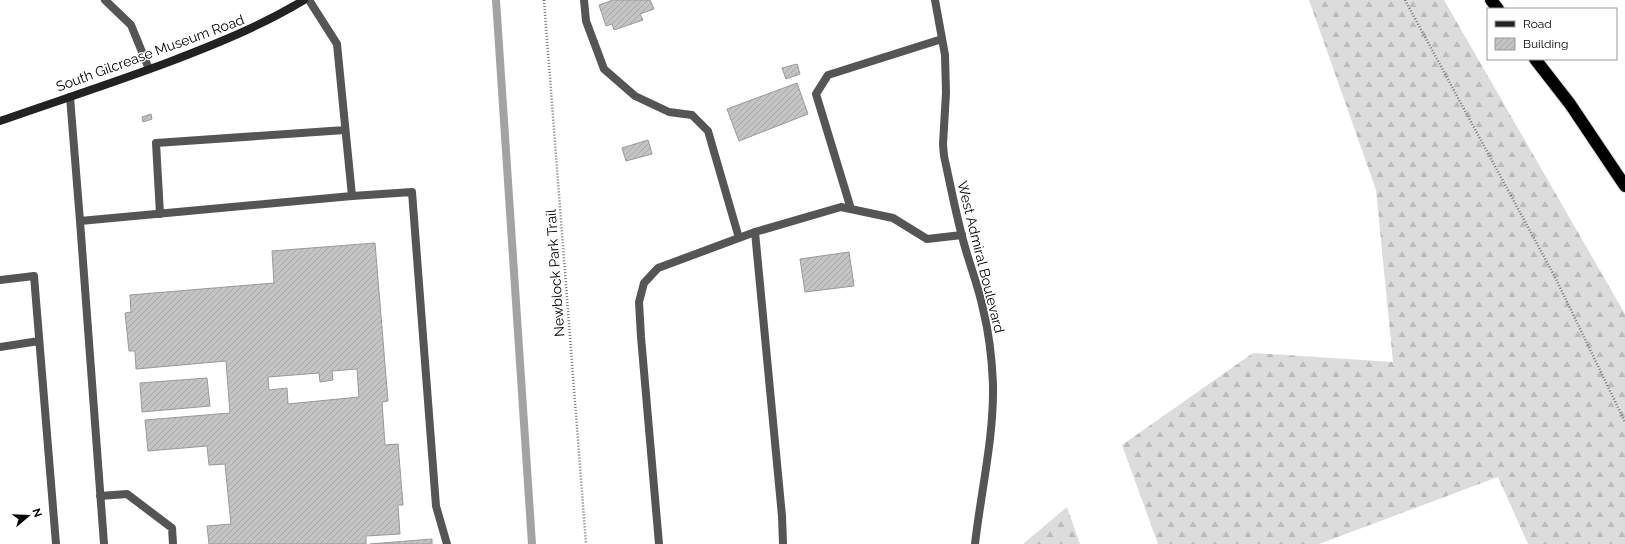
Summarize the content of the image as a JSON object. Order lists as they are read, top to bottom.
{
  "streets": {
    "main road": ["South Gilcrease Museum Road"],
    "street": ["West Admiral Boulevard"],
    "path": ["Newblock Park Trail"]
  },
  "legend": ["Road", "Building"],
  "north": "right"
}
